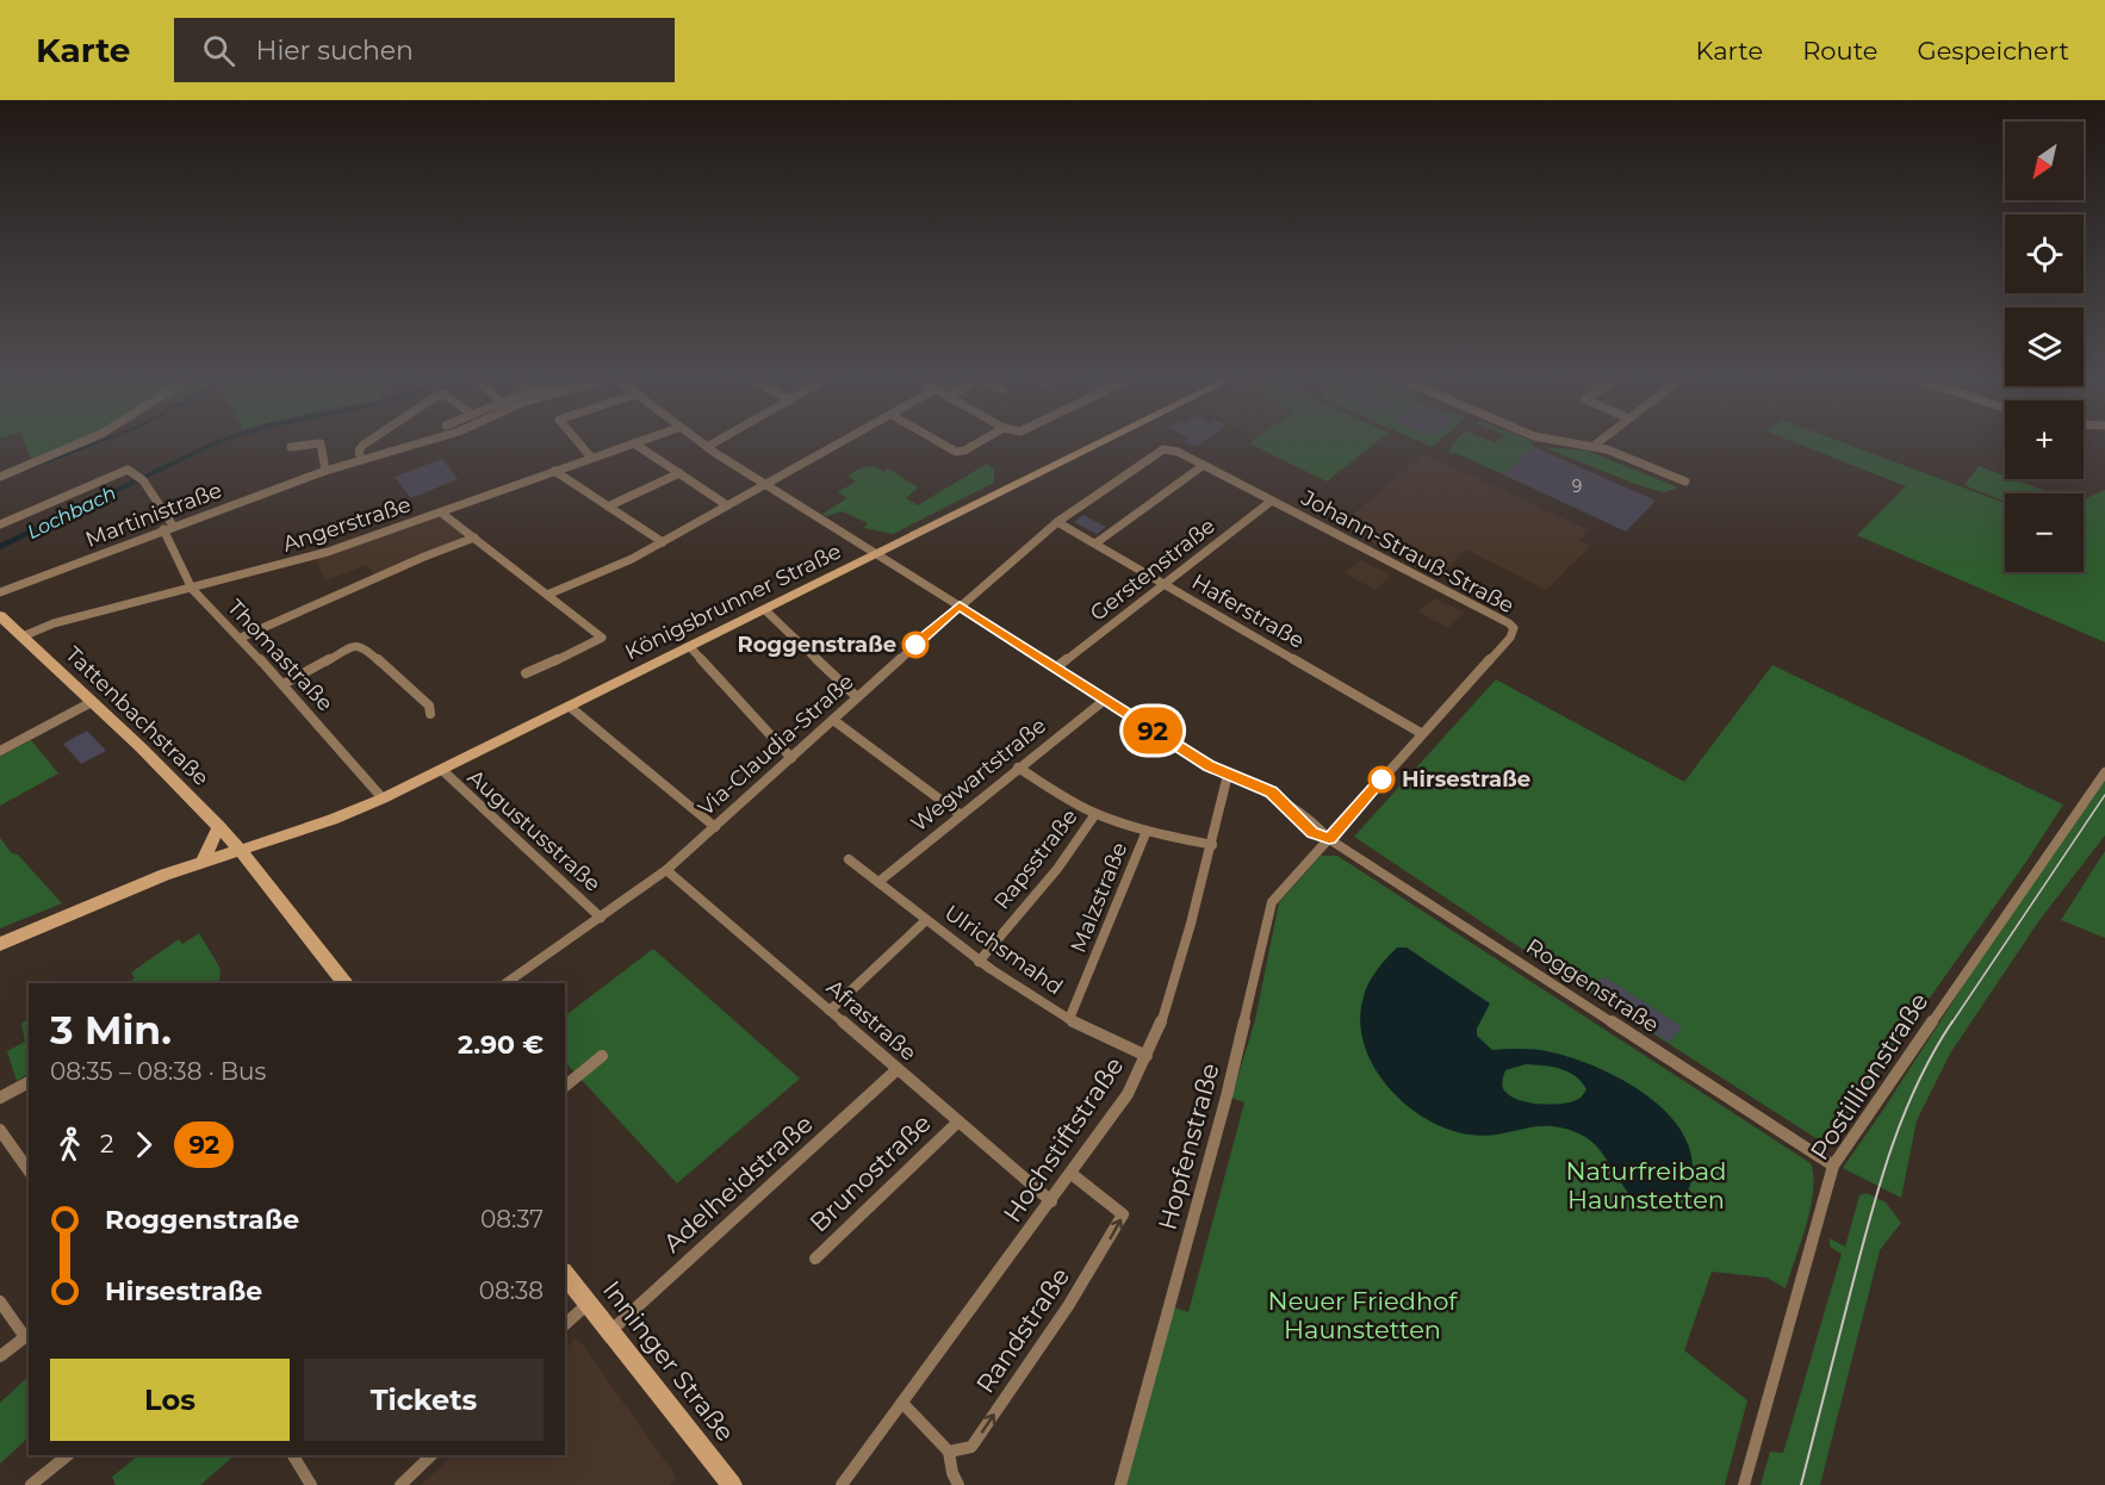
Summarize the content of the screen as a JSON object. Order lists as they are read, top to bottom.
{
  "streets": {
    "main road": ["Königsbrunner Straße", "Tattenbachstraße", "Inninger Straße"],
    "street": [
      "Martinistraße",
      "Angerstraße",
      "Johann-Strauß-Straße",
      "Gerstenstraße",
      "Haferstraße",
      "Thomastraße",
      "Via-Claudia-Straße",
      "Wegwartstraße",
      "Augustusstraße",
      "Rapsstraße",
      "Malzstraße",
      "Ulrichsmahd",
      "Roggenstraße",
      "Afrastraße",
      "Postillionstraße",
      "Hochstiftstraße",
      "Hopfenstraße",
      "Brunostraße",
      "Adelheidstraße",
      "Randstraße"
    ]
  },
  "crossings": [
    ["Martinistraße", "Thomastraße"],
    ["Angerstraße", "Thomastraße"],
    ["Angerstraße", "Tattenbachstraße"],
    ["Johann-Strauß-Straße", "Gerstenstraße"],
    ["Johann-Strauß-Straße", "Haferstraße"],
    ["Johann-Strauß-Straße", "Via-Claudia-Straße"],
    ["Gerstenstraße", "Haferstraße"],
    ["Gerstenstraße", "Roggenstraße"],
    ["Königsbrunner Straße", "Thomastraße"],
    ["Königsbrunner Straße", "Tattenbachstraße"],
    ["Königsbrunner Straße", "Augustusstraße"],
    ["Königsbrunner Straße", "Roggenstraße"],
    ["Haferstraße", "Via-Claudia-Straße"],
    ["Via-Claudia-Straße", "Augustusstraße"],
    ["Via-Claudia-Straße", "Roggenstraße"],
    ["Via-Claudia-Straße", "Afrastraße"],
    ["Wegwartstraße", "Ulrichsmahd"],
    ["Wegwartstraße", "Roggenstraße"],
    ["Rapsstraße", "Ulrichsmahd"],
    ["Malzstraße", "Ulrichsmahd"],
    ["Ulrichsmahd", "Hochstiftstraße"],
    ["Roggenstraße", "Postillionstraße"],
    ["Roggenstraße", "Hochstiftstraße"],
    ["Roggenstraße", "Hopfenstraße"],
    ["Afrastraße", "Hochstiftstraße"],
    ["Afrastraße", "Brunostraße"],
    ["Afrastraße", "Adelheidstraße"],
    ["Hochstiftstraße", "Randstraße"],
    ["Adelheidstraße", "Inninger Straße"]
  ],
  "one_way": ["Randstraße"],
  "water": ["Lochbach"],
  "parks": ["Naturfreibad Haunstetten", "Neuer Friedhof Haunstetten"],
  "places": ["Roggenstraße", "Hirsestraße"],
  "lines": ["bus line 92"],
  "house_numbers": ["9"],
  "north": "bottom left",
  "page": {
    "header": "Karte",
    "search": "Hier suchen",
    "nav": ["Karte", "Route", "Gespeichert"],
    "on_map": "92",
    "map_buttons": ["+", "−"],
    "heading": ["3 Min.", "08:35 – 08:38 · Bus", "2.90 €"],
    "legs": ["2", "92"],
    "list": [
      {
        "name": "Roggenstraße",
        "value": "08:37"
      },
      {
        "name": "Hirsestraße",
        "value": "08:38"
      }
    ],
    "buttons": ["Los", "Tickets"]
  }
}
